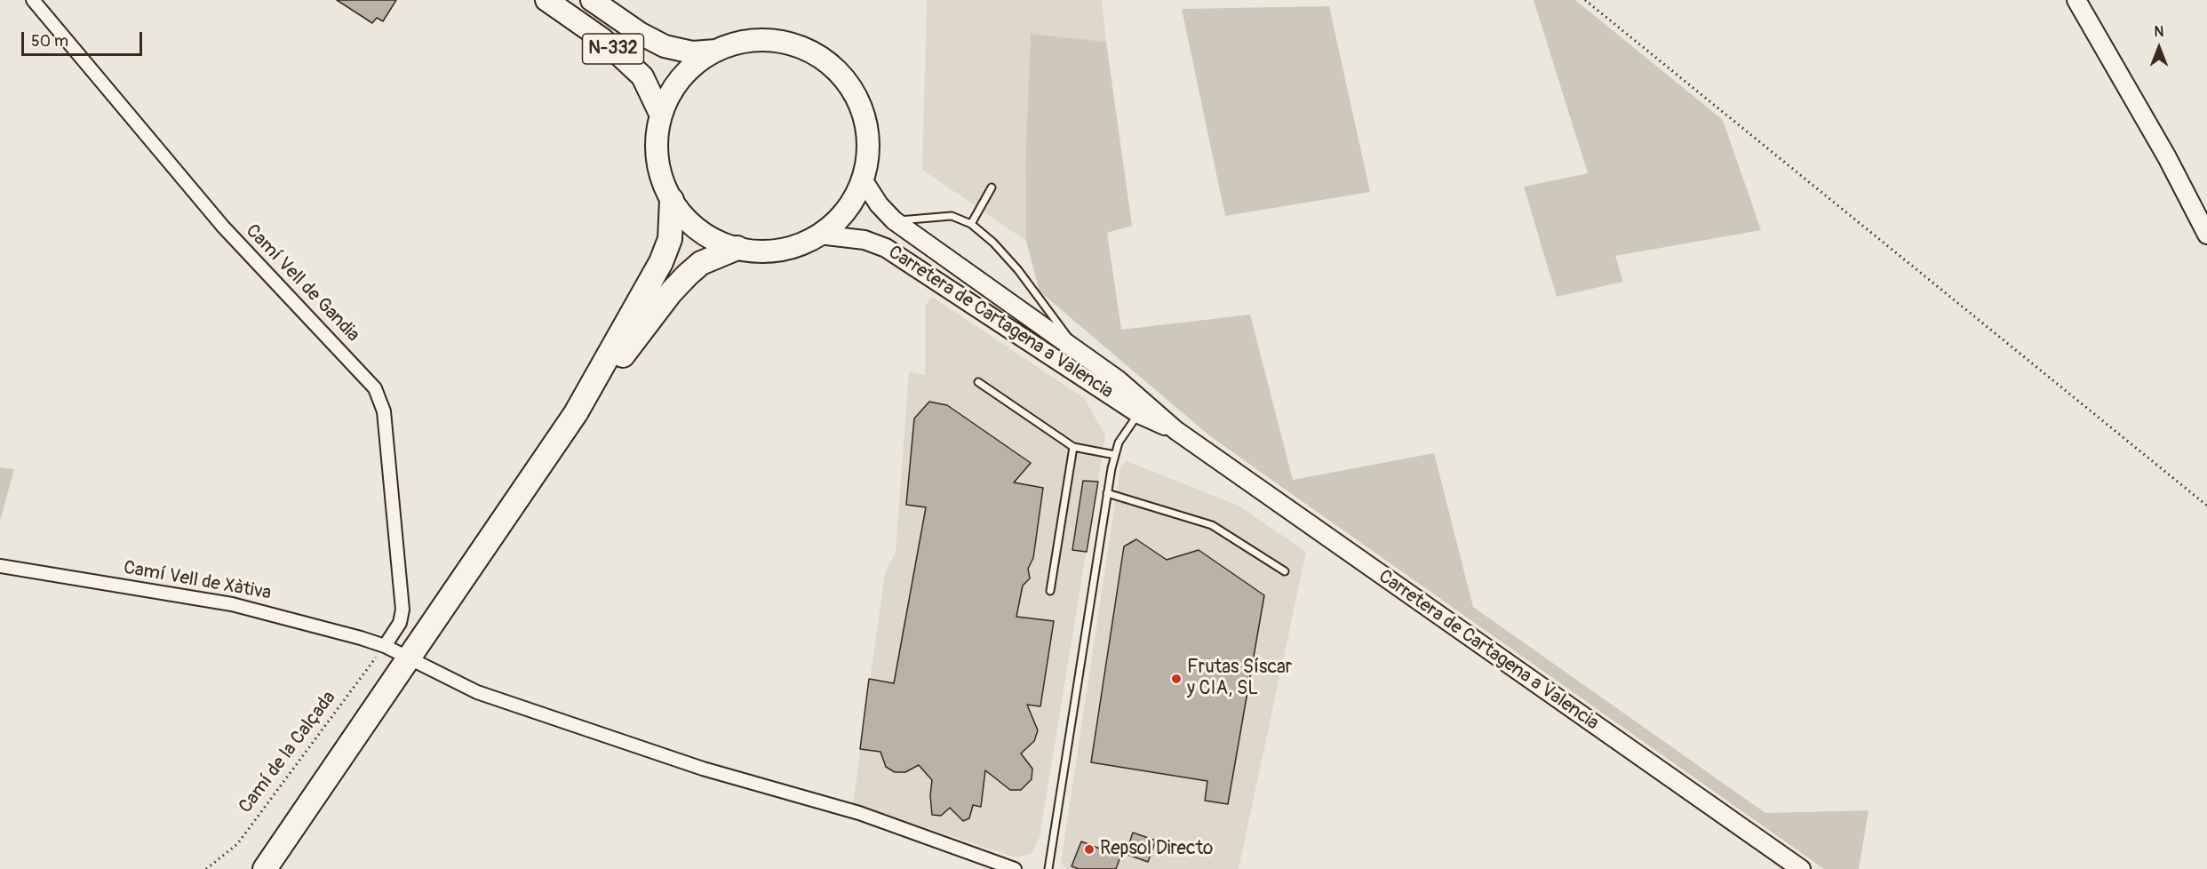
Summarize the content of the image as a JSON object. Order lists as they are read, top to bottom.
{
  "streets": {
    "highway": ["N-332"],
    "main road": ["Carretera de Cartagena a Valencia"],
    "street": ["Camí Vell de Gandia", "Camí Vell de Xàtiva"],
    "path": ["Camí de la Calçada"]
  },
  "crossings": [
    ["Camí Vell de Gandia", "Camí Vell de Xàtiva"],
    ["Camí Vell de Gandia", "Camí de la Calçada"],
    ["Camí Vell de Xàtiva", "Camí de la Calçada"]
  ],
  "places": ["Frutas Síscar y CIA, SL", "Repsol Directo"],
  "scale_bar": "50 m",
  "north": "top"
}
